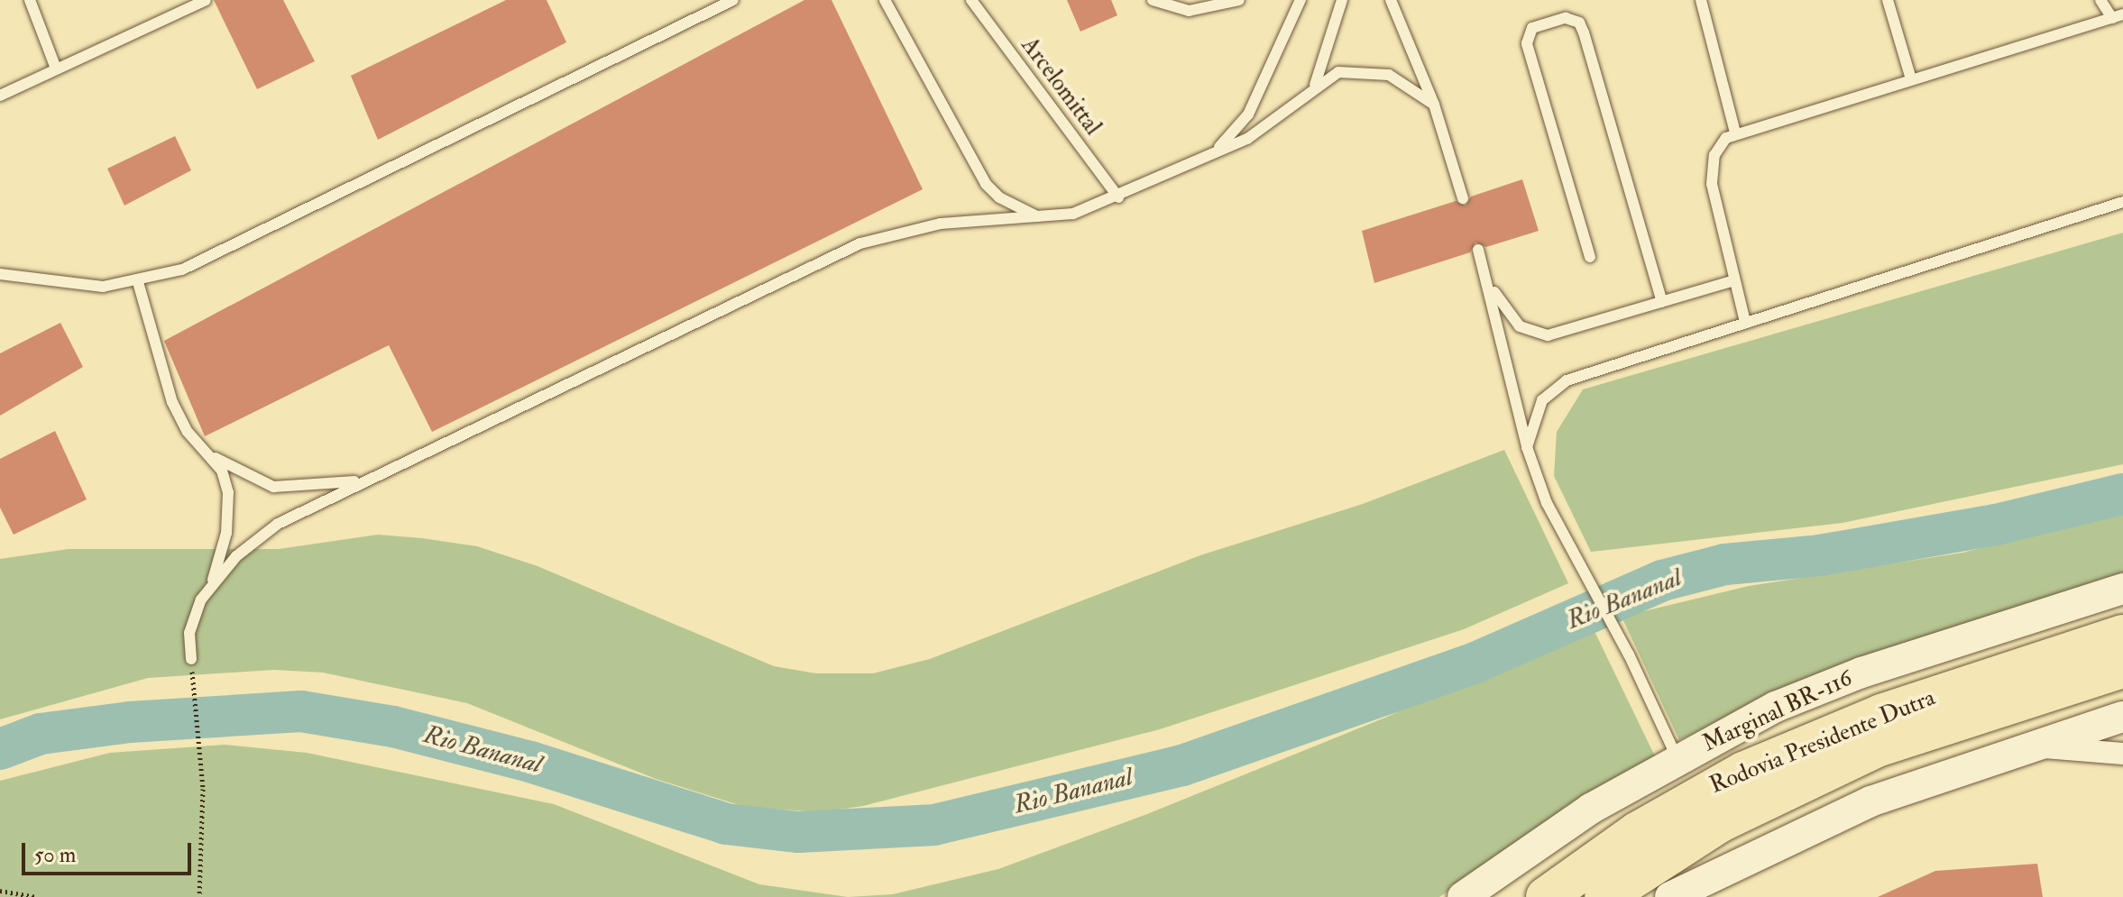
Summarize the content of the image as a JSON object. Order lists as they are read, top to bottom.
{
  "streets": {
    "highway": ["Rodovia Presidente Dutra"],
    "main road": ["Marginal BR-116"],
    "lane": ["Arcelomittal"]
  },
  "water": ["Rio Bananal"],
  "scale_bar": "50 m"
}
